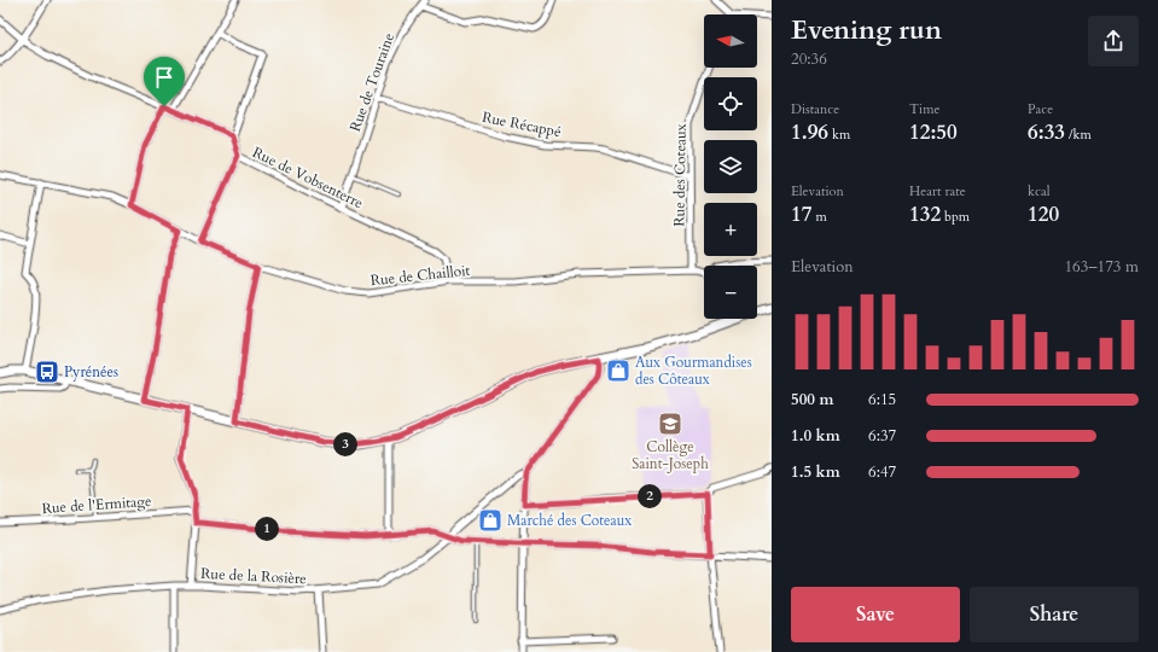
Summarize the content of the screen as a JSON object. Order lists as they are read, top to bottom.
{
  "streets": {
    "street": [
      "Rue de Touraine",
      "Rue Récappé",
      "Rue des Coteaux",
      "Rue de Vobsenterre",
      "Rue de Chailloit",
      "Rue de l'Ermitage",
      "Rue de la Rosière"
    ]
  },
  "crossings": [
    ["Rue de Touraine", "Rue Récappé"],
    ["Rue de Touraine", "Rue de Vobsenterre"],
    ["Rue Récappé", "Rue des Coteaux"],
    ["Rue des Coteaux", "Rue de Chailloit"],
    ["Rue de Vobsenterre", "Rue de Chailloit"]
  ],
  "places": {
    "shop": ["Aux Gourmandises des Côteaux", "Marché des Coteaux"],
    "bus stop": ["Pyrénées"],
    "school or university": ["Collège Saint-Joseph"]
  },
  "north": "left",
  "page": {
    "heading": ["Evening run", "20:36"],
    "map_buttons": ["+", "−"],
    "stats": [
      ["Distance", "1.96 km"],
      ["Time", "12:50"],
      ["Pace", "6:33 /km"],
      ["Elevation", "17 m"],
      ["Heart rate", "132 bpm"],
      ["kcal", "120"]
    ],
    "chart": ["Elevation", "163–173 m"],
    "list": [
      {
        "name": "500 m",
        "note": "6:15"
      },
      {
        "name": "1.0 km",
        "note": "6:37"
      },
      {
        "name": "1.5 km",
        "note": "6:47"
      }
    ],
    "pins": ["3", "2", "1"],
    "buttons": ["Save", "Share"]
  }
}
